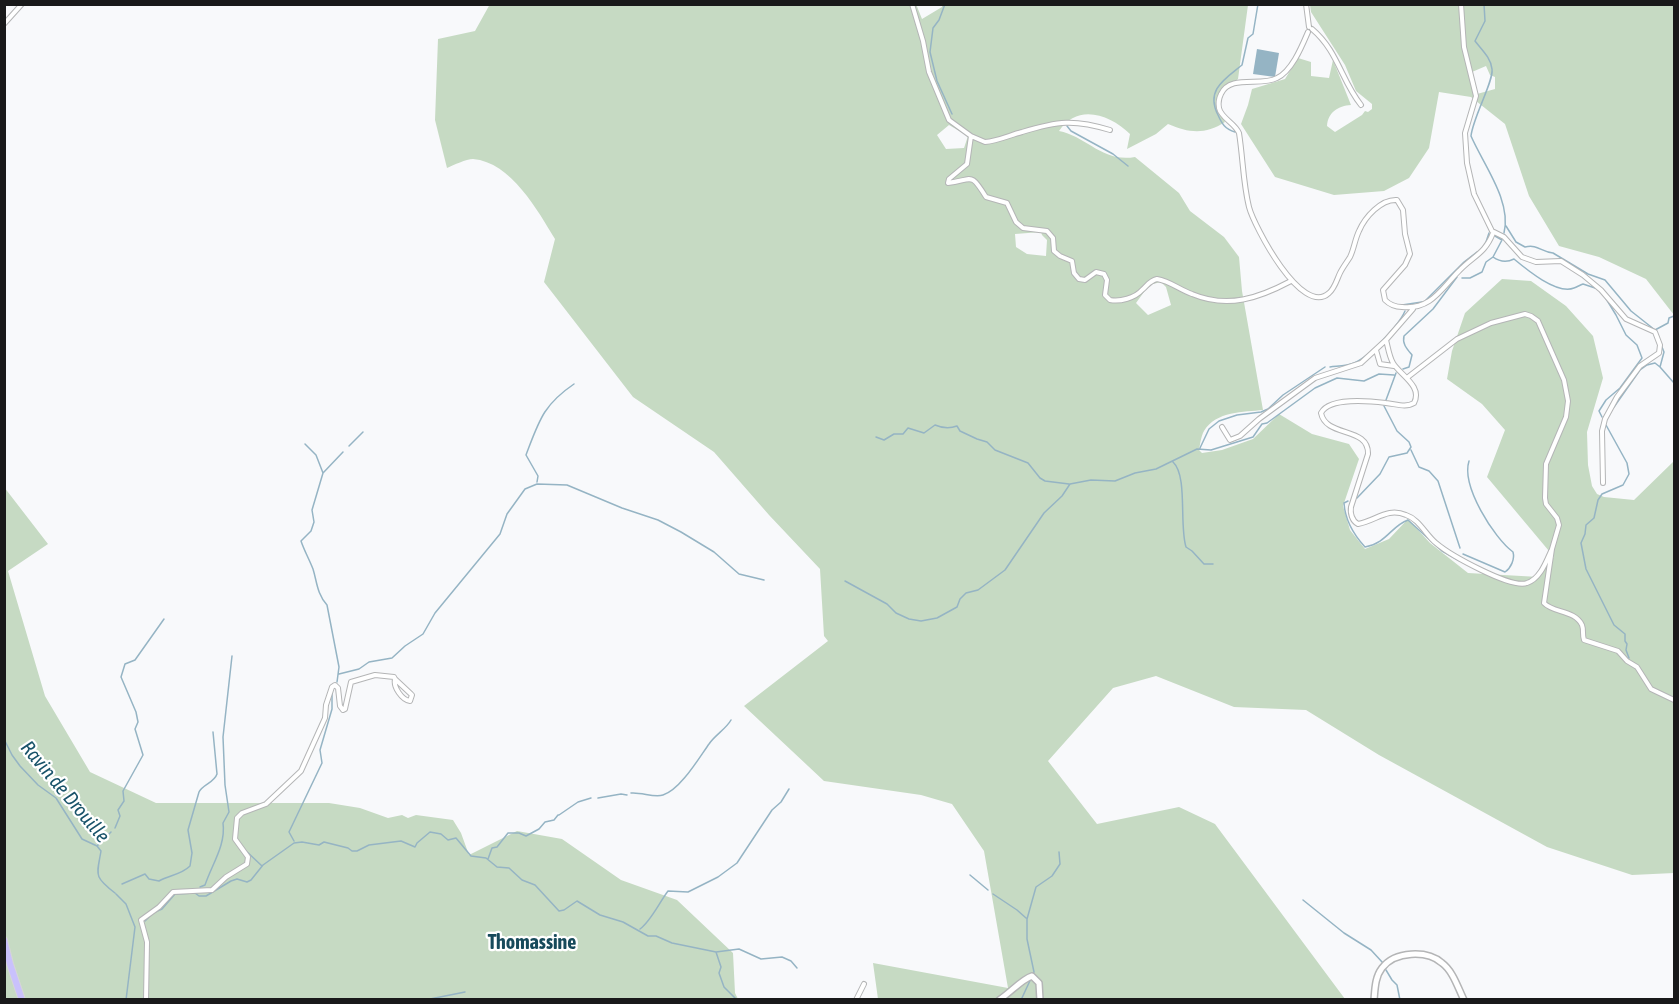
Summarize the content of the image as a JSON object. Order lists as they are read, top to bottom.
{
  "districts": ["Thomassine"],
  "water": ["Ravin de Drouille"]
}
